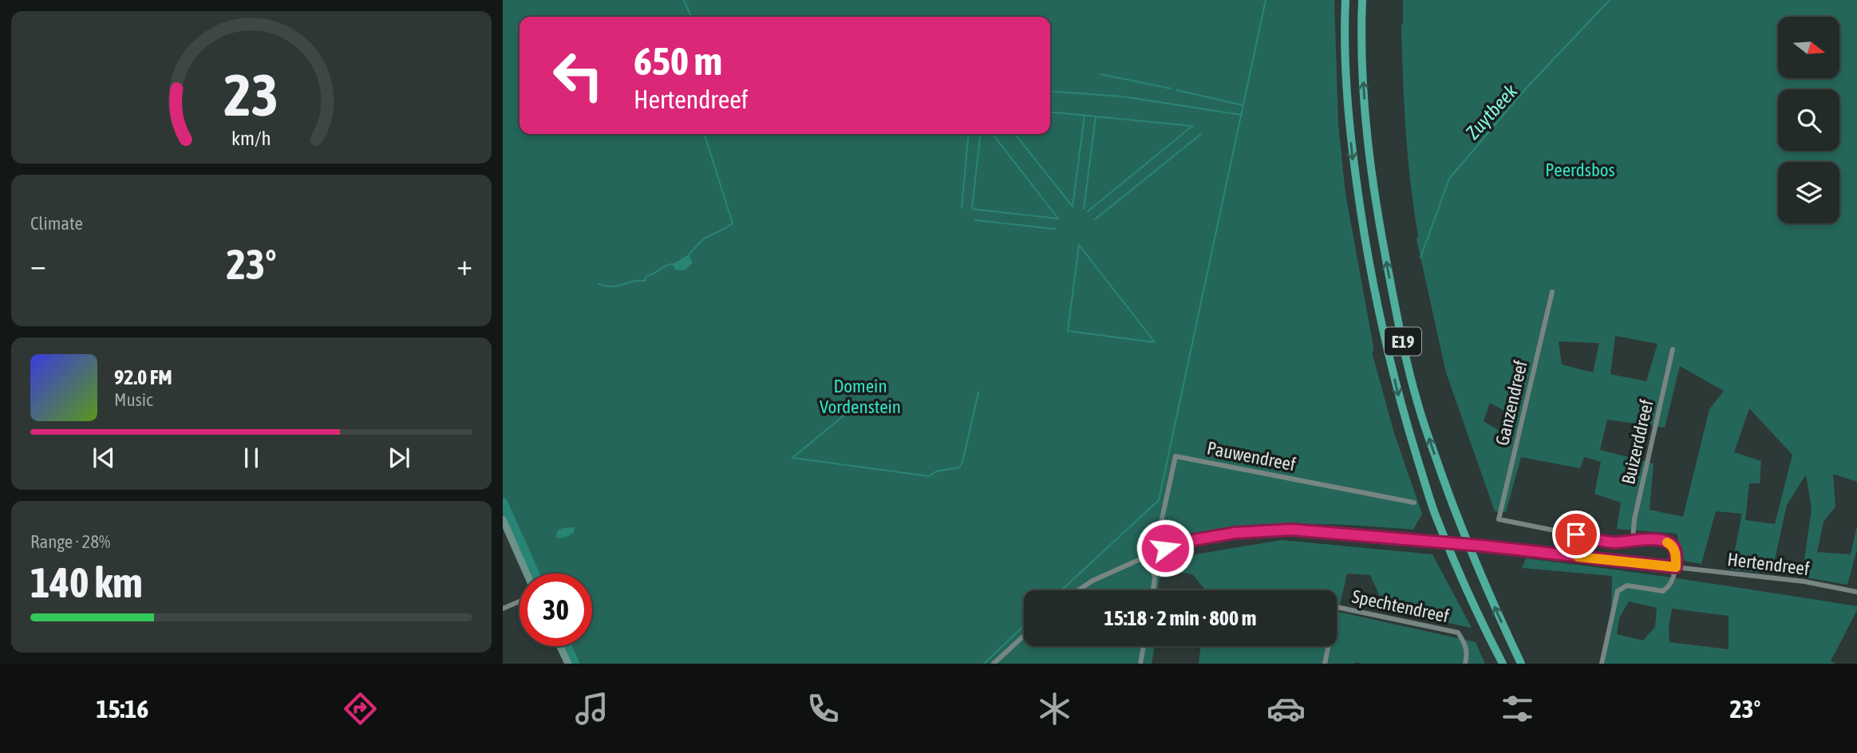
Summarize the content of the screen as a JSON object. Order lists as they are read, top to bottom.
{
  "streets": {
    "highway": ["E19"],
    "street": [
      "Ganzendreef",
      "Buizerddreef",
      "Pauwendreef",
      "Hertendreef",
      "Spechtendreef"
    ]
  },
  "crossings": [
    ["Ganzendreef", "Buizerddreef"],
    ["Pauwendreef", "Hertendreef"]
  ],
  "water": ["Zuytbeek"],
  "parks": ["Peerdsbos", "Domein Vordenstein"],
  "north": "right",
  "page": {
    "turn": ["650 m", "Hertendreef"],
    "tile": [
      "Climate",
      ["Range · 28%", "140 km"]
    ],
    "heat": ["−", "23°", "+"],
    "song": ["92.0 FM", "Music"],
    "limit": "30",
    "trip": "15:18 · 2 min · 800 m",
    "tabs": ["15:16", "23°"],
    "gauge": ["23", "km/h"]
  }
}
